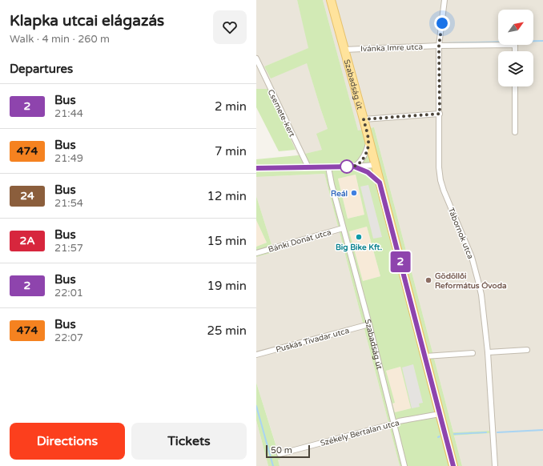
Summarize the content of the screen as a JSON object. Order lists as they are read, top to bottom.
{
  "streets": {
    "main road": ["Szabadság út"],
    "street": [
      "Ivánka Imre utca",
      "Csemete-kert",
      "Tábornok utca",
      "Bánki Donát utca",
      "Puskás Tivadar utca",
      "Székely Bertalan utca"
    ]
  },
  "crossings": [
    ["Ivánka Imre utca", "Szabadság út"],
    ["Ivánka Imre utca", "Tábornok utca"],
    ["Szabadság út", "Bánki Donát utca"],
    ["Szabadság út", "Puskás Tivadar utca"],
    ["Szabadság út", "Székely Bertalan utca"]
  ],
  "places": ["Reál", "Big Bike Kft.", "Gödöllői Református Óvoda"],
  "lines": ["bus line 2"],
  "scale_bar": "50 m",
  "north": "top right",
  "page": {
    "heading": [
      ["Klapka utcai elágazás", "Walk · 4 min · 260 m"],
      "Departures"
    ],
    "on_map": "2",
    "list": [
      {
        "mark": "2",
        "name": "Bus",
        "note": "21:44",
        "value": "2 min"
      },
      {
        "mark": "474",
        "name": "Bus",
        "note": "21:49",
        "value": "7 min"
      },
      {
        "mark": "24",
        "name": "Bus",
        "note": "21:54",
        "value": "12 min"
      },
      {
        "mark": "2A",
        "name": "Bus",
        "note": "21:57",
        "value": "15 min"
      },
      {
        "mark": "2",
        "name": "Bus",
        "note": "22:01",
        "value": "19 min"
      },
      {
        "mark": "474",
        "name": "Bus",
        "note": "22:07",
        "value": "25 min"
      }
    ],
    "buttons": ["Directions", "Tickets"],
    "scale": "50 m"
  }
}
